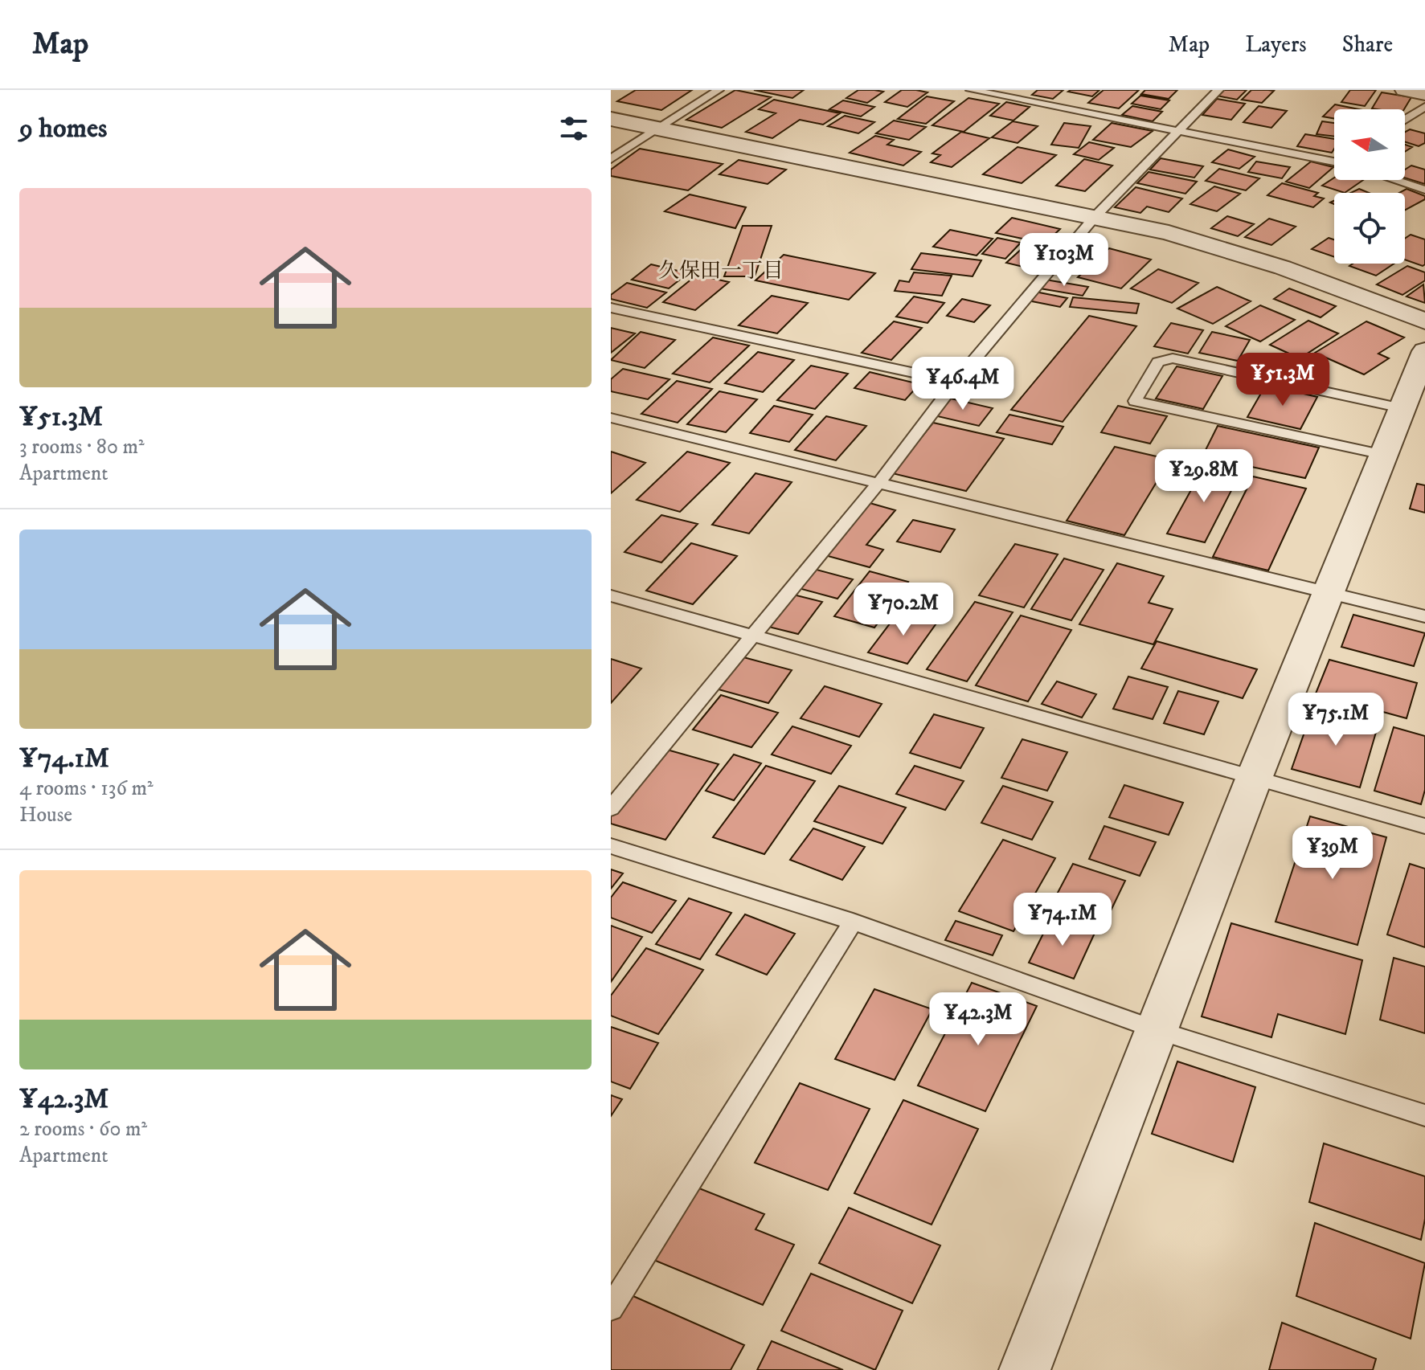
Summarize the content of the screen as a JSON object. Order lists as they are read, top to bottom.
{
  "districts": ["久保田一丁目"],
  "north": "left",
  "page": {
    "header": "Map",
    "nav": ["Map", "Layers", "Share"],
    "heading": "9 homes",
    "list": [
      {
        "name": "¥51.3M",
        "note": "3 rooms · 80 m² · Apartment"
      },
      {
        "name": "¥74.1M",
        "note": "4 rooms · 136 m² · House"
      },
      {
        "name": "¥42.3M",
        "note": "2 rooms · 60 m² · Apartment"
      }
    ],
    "price": [
      "¥103M",
      "¥51.3M",
      "¥46.4M",
      "¥29.8M",
      "¥70.2M",
      "¥75.1M",
      "¥39M",
      "¥74.1M",
      "¥42.3M"
    ]
  }
}
